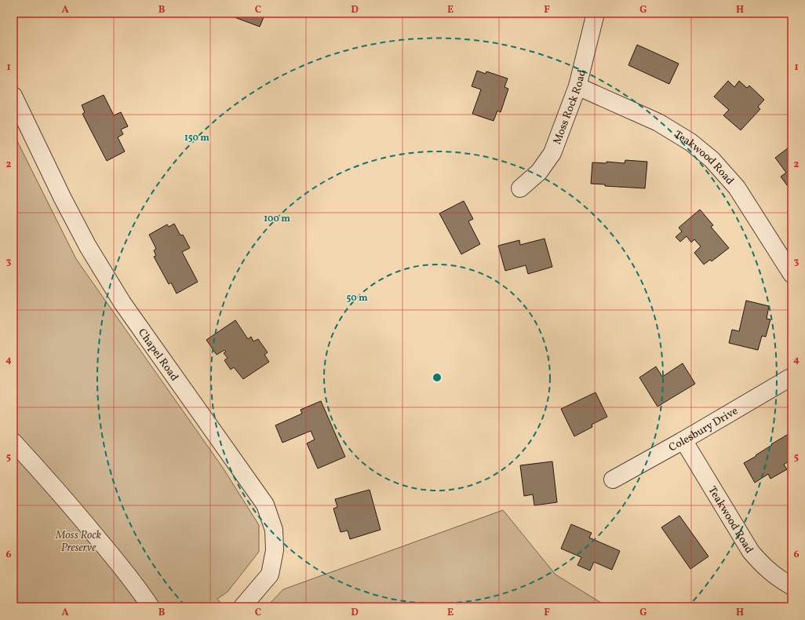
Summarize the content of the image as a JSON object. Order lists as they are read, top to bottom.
{
  "streets": {
    "street": [
      "Moss Rock Road",
      "Teakwood Road",
      "Chapel Road",
      "Colesbury Drive"
    ]
  },
  "crossings": [
    ["Moss Rock Road", "Teakwood Road"],
    ["Teakwood Road", "Colesbury Drive"]
  ],
  "parks": ["Moss Rock Preserve"],
  "grid": {
    "columns": [
      "A",
      "B",
      "C",
      "D",
      "E",
      "F",
      "G",
      "H"
    ],
    "rows": [
      "1",
      "2",
      "3",
      "4",
      "5",
      "6"
    ]
  },
  "rings": ["150 m", "100 m", "50 m"]
}
